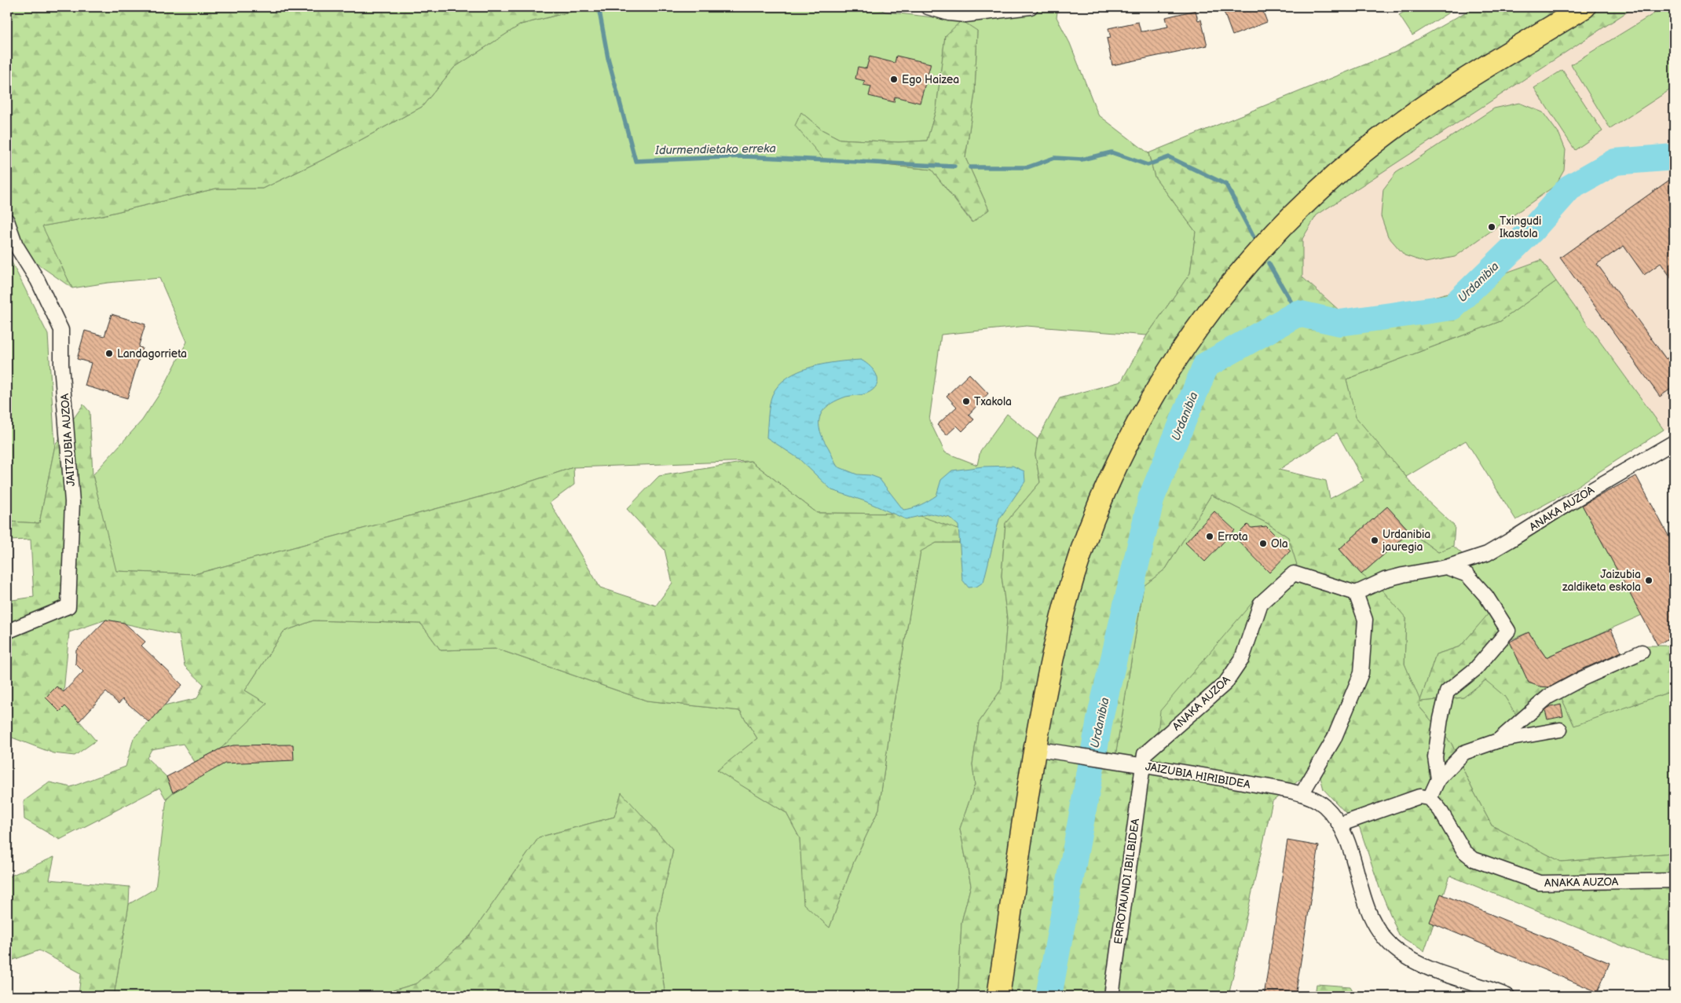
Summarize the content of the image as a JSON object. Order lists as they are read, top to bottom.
{
  "streets": {
    "street": [
      "JAITZUBIA AUZOA",
      "ANAKA AUZOA",
      "JAIZUBIA HIRIBIDEA",
      "ERROTAUNDI IBILBIDEA"
    ]
  },
  "crossings": [
    ["ANAKA AUZOA", "JAIZUBIA HIRIBIDEA"],
    ["ANAKA AUZOA", "ERROTAUNDI IBILBIDEA"],
    ["JAIZUBIA HIRIBIDEA", "ERROTAUNDI IBILBIDEA"]
  ],
  "water": ["Idurmendietako erreka", "Urdanibia"],
  "places": [
    "Ego Haizea",
    "Txingudi Ikastola",
    "Landagorrieta",
    "Txakola",
    "Errota",
    "Urdanibia jauregia",
    "Ola",
    "Jaizubia zaldiketa eskola"
  ]
}
